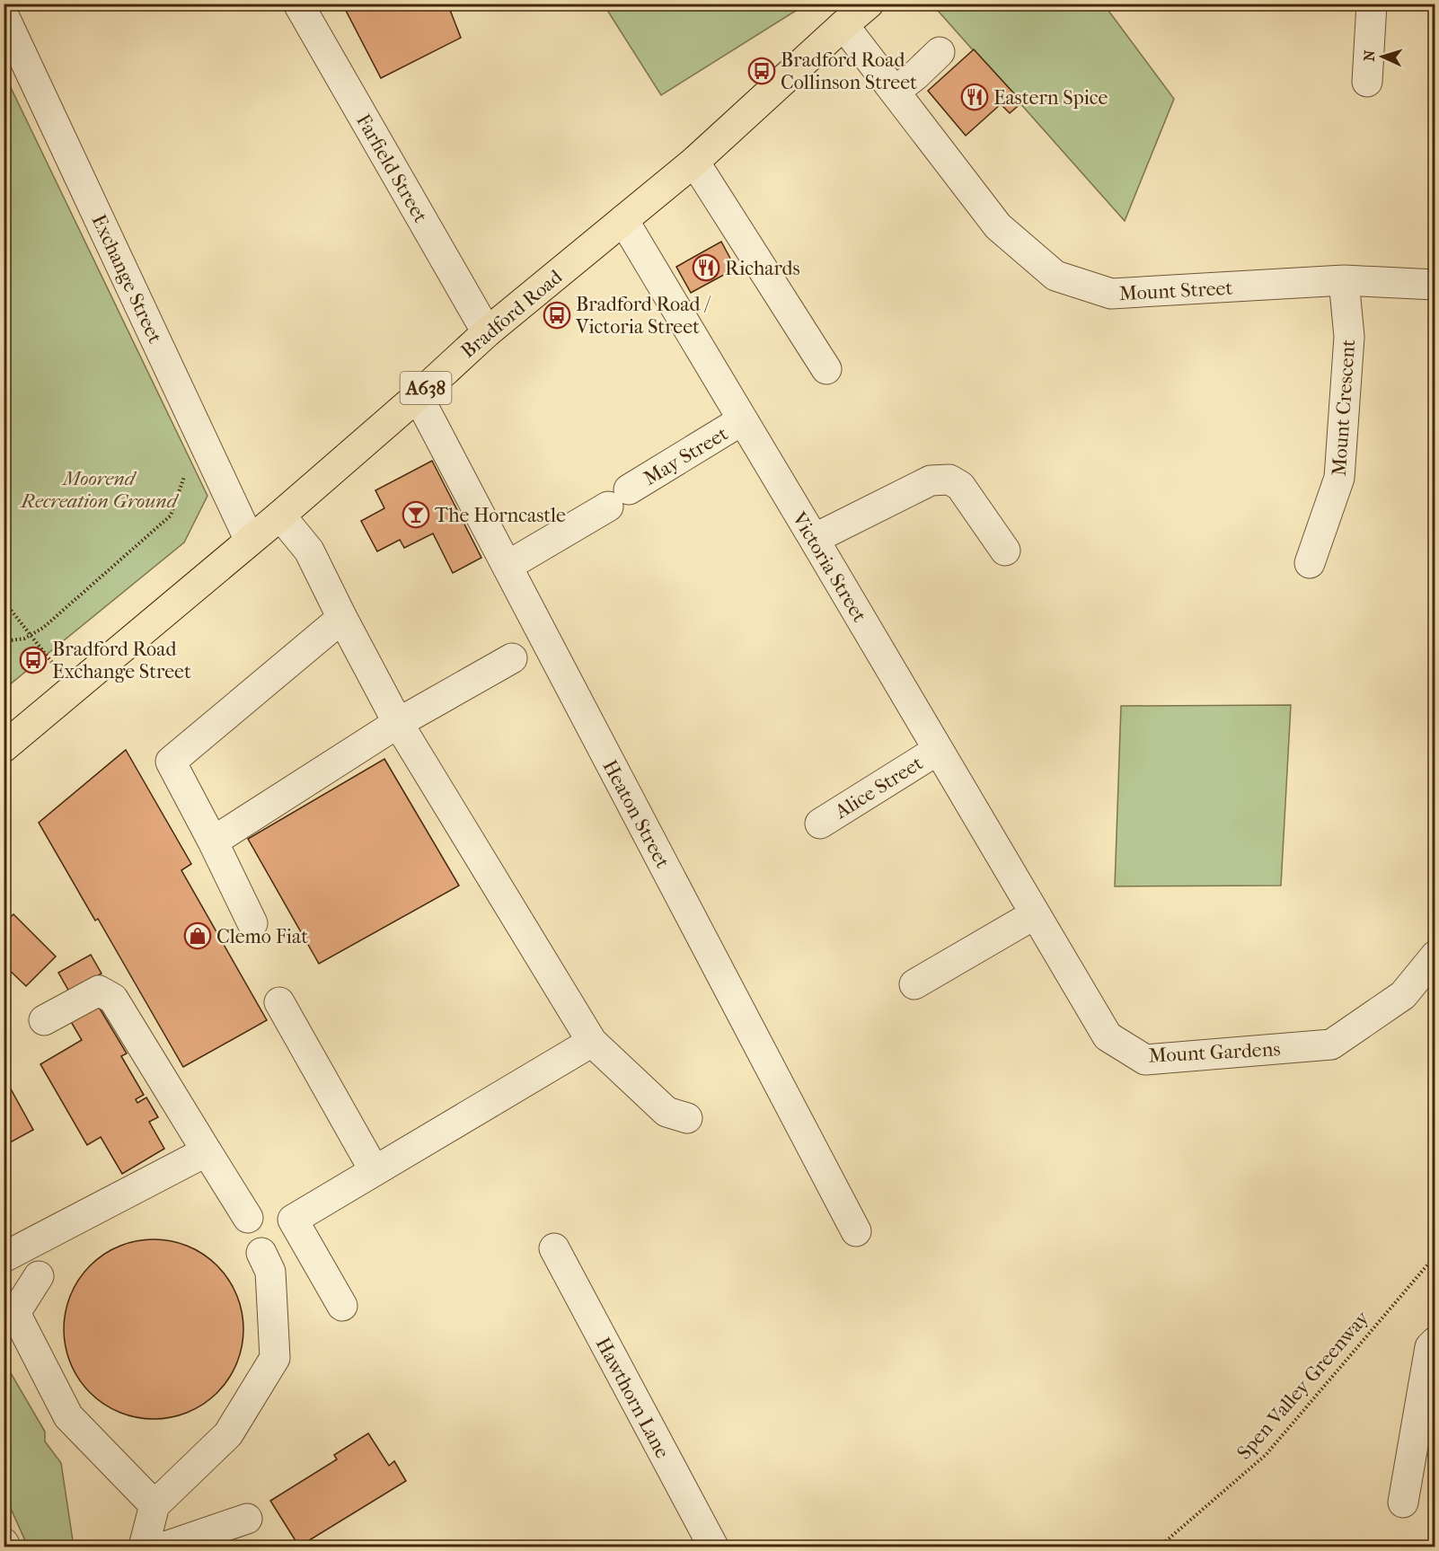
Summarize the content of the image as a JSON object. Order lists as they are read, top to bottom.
{
  "streets": {
    "main road": ["Bradford Road", "A638"],
    "street": [
      "Farfield Street",
      "Exchange Street",
      "Mount Street",
      "Mount Crescent",
      "May Street",
      "Victoria Street",
      "Alice Street",
      "Heaton Street",
      "Mount Gardens",
      "Hawthorn Lane"
    ],
    "path": ["Spen Valley Greenway"]
  },
  "crossings": [
    ["Farfield Street", "Bradford Road"],
    ["Exchange Street", "Bradford Road"],
    ["Mount Street", "Bradford Road"],
    ["Mount Street", "Mount Crescent"],
    ["Bradford Road", "Victoria Street"],
    ["Bradford Road", "Heaton Street"],
    ["May Street", "Victoria Street"],
    ["May Street", "Heaton Street"],
    ["Victoria Street", "Alice Street"],
    ["Victoria Street", "Mount Gardens"]
  ],
  "parks": ["Moorend Recreation Ground"],
  "places": {
    "bus stop": ["Bradford Road Collinson Street", "Bradford Road / Victoria Street", "Bradford Road Exchange Street"],
    "restaurant": ["Eastern Spice", "Richards"],
    "bar": ["The Horncastle"],
    "shop": ["Clemo Fiat"]
  },
  "north": "left"
}
